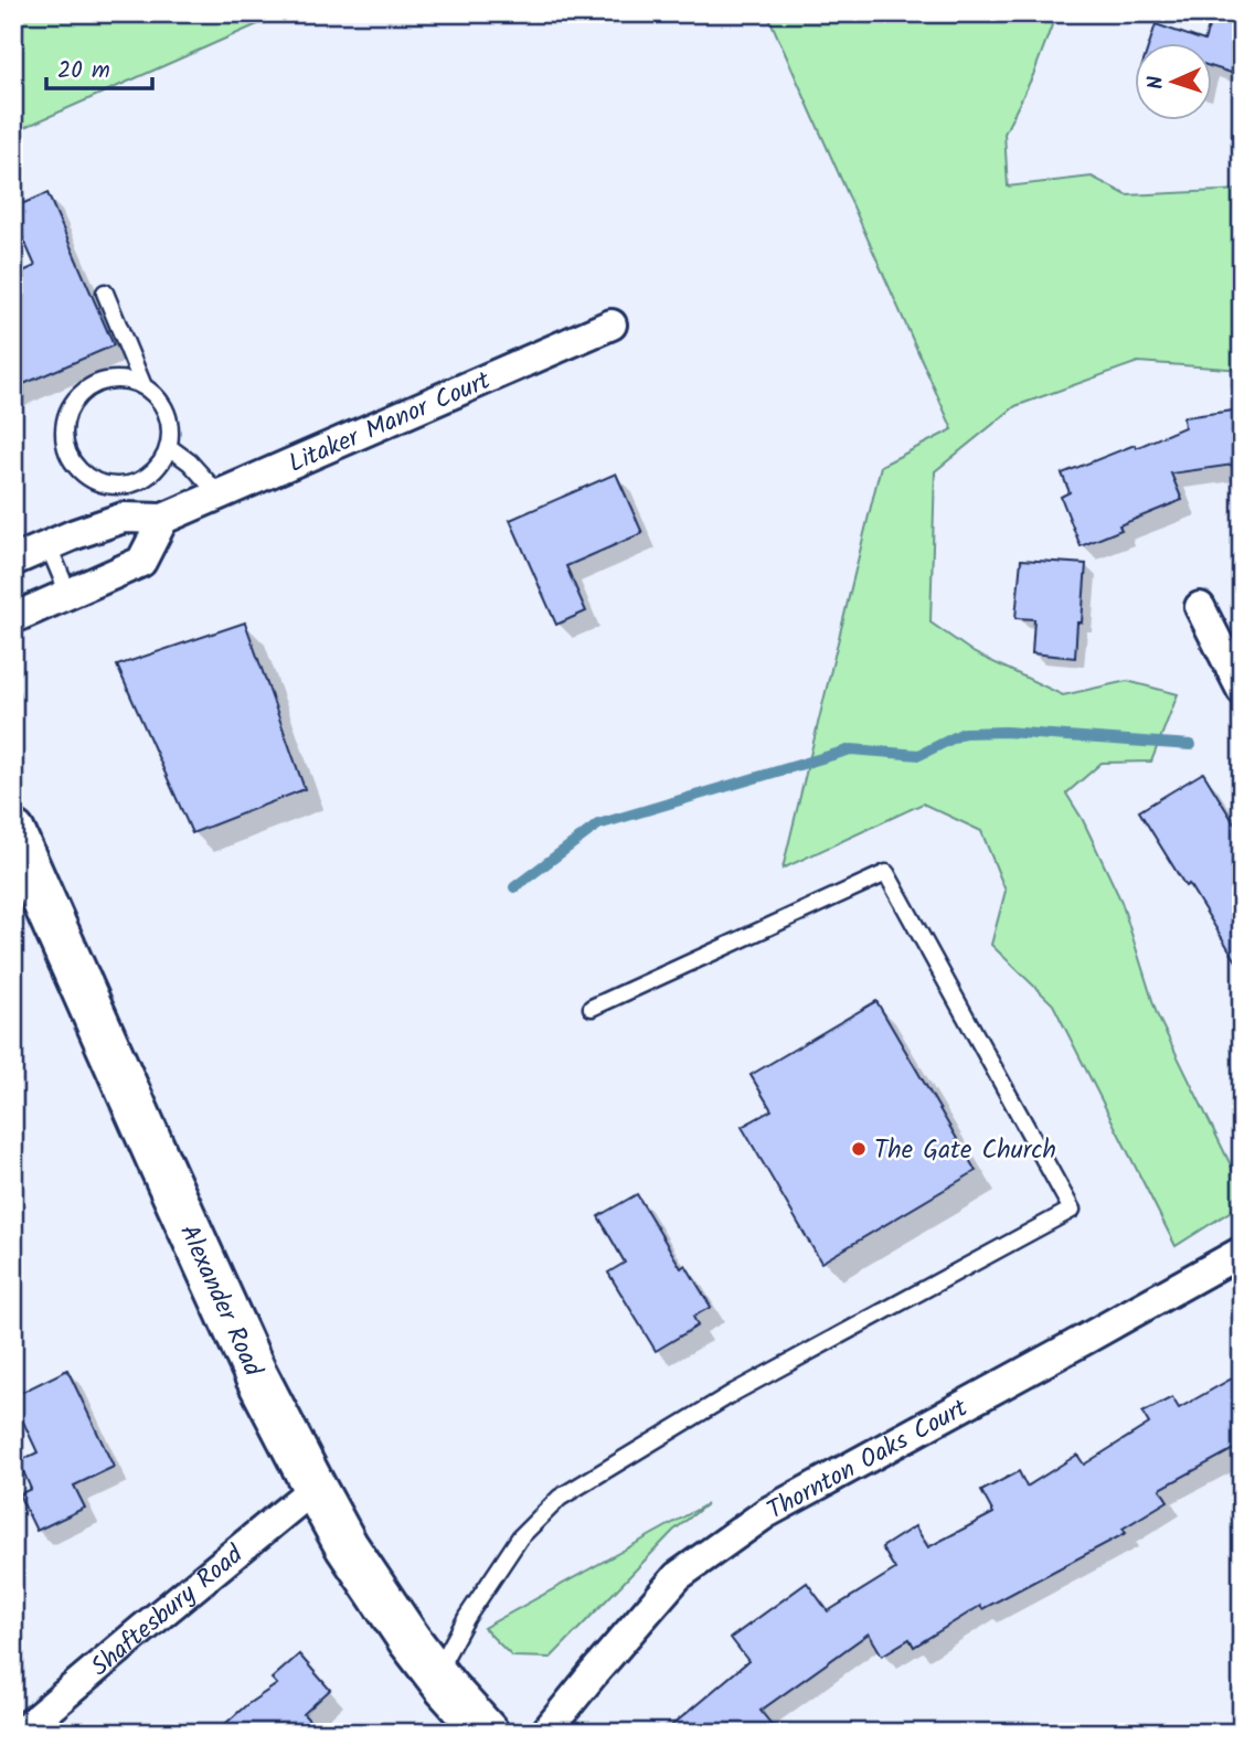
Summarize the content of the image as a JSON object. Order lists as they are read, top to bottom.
{
  "streets": {
    "street": [
      "Litaker Manor Court",
      "Alexander Road",
      "Thornton Oaks Court",
      "Shaftesbury Road"
    ]
  },
  "crossings": [
    ["Alexander Road", "Shaftesbury Road"]
  ],
  "places": ["The Gate Church"],
  "scale_bar": "20 m",
  "north": "left"
}
